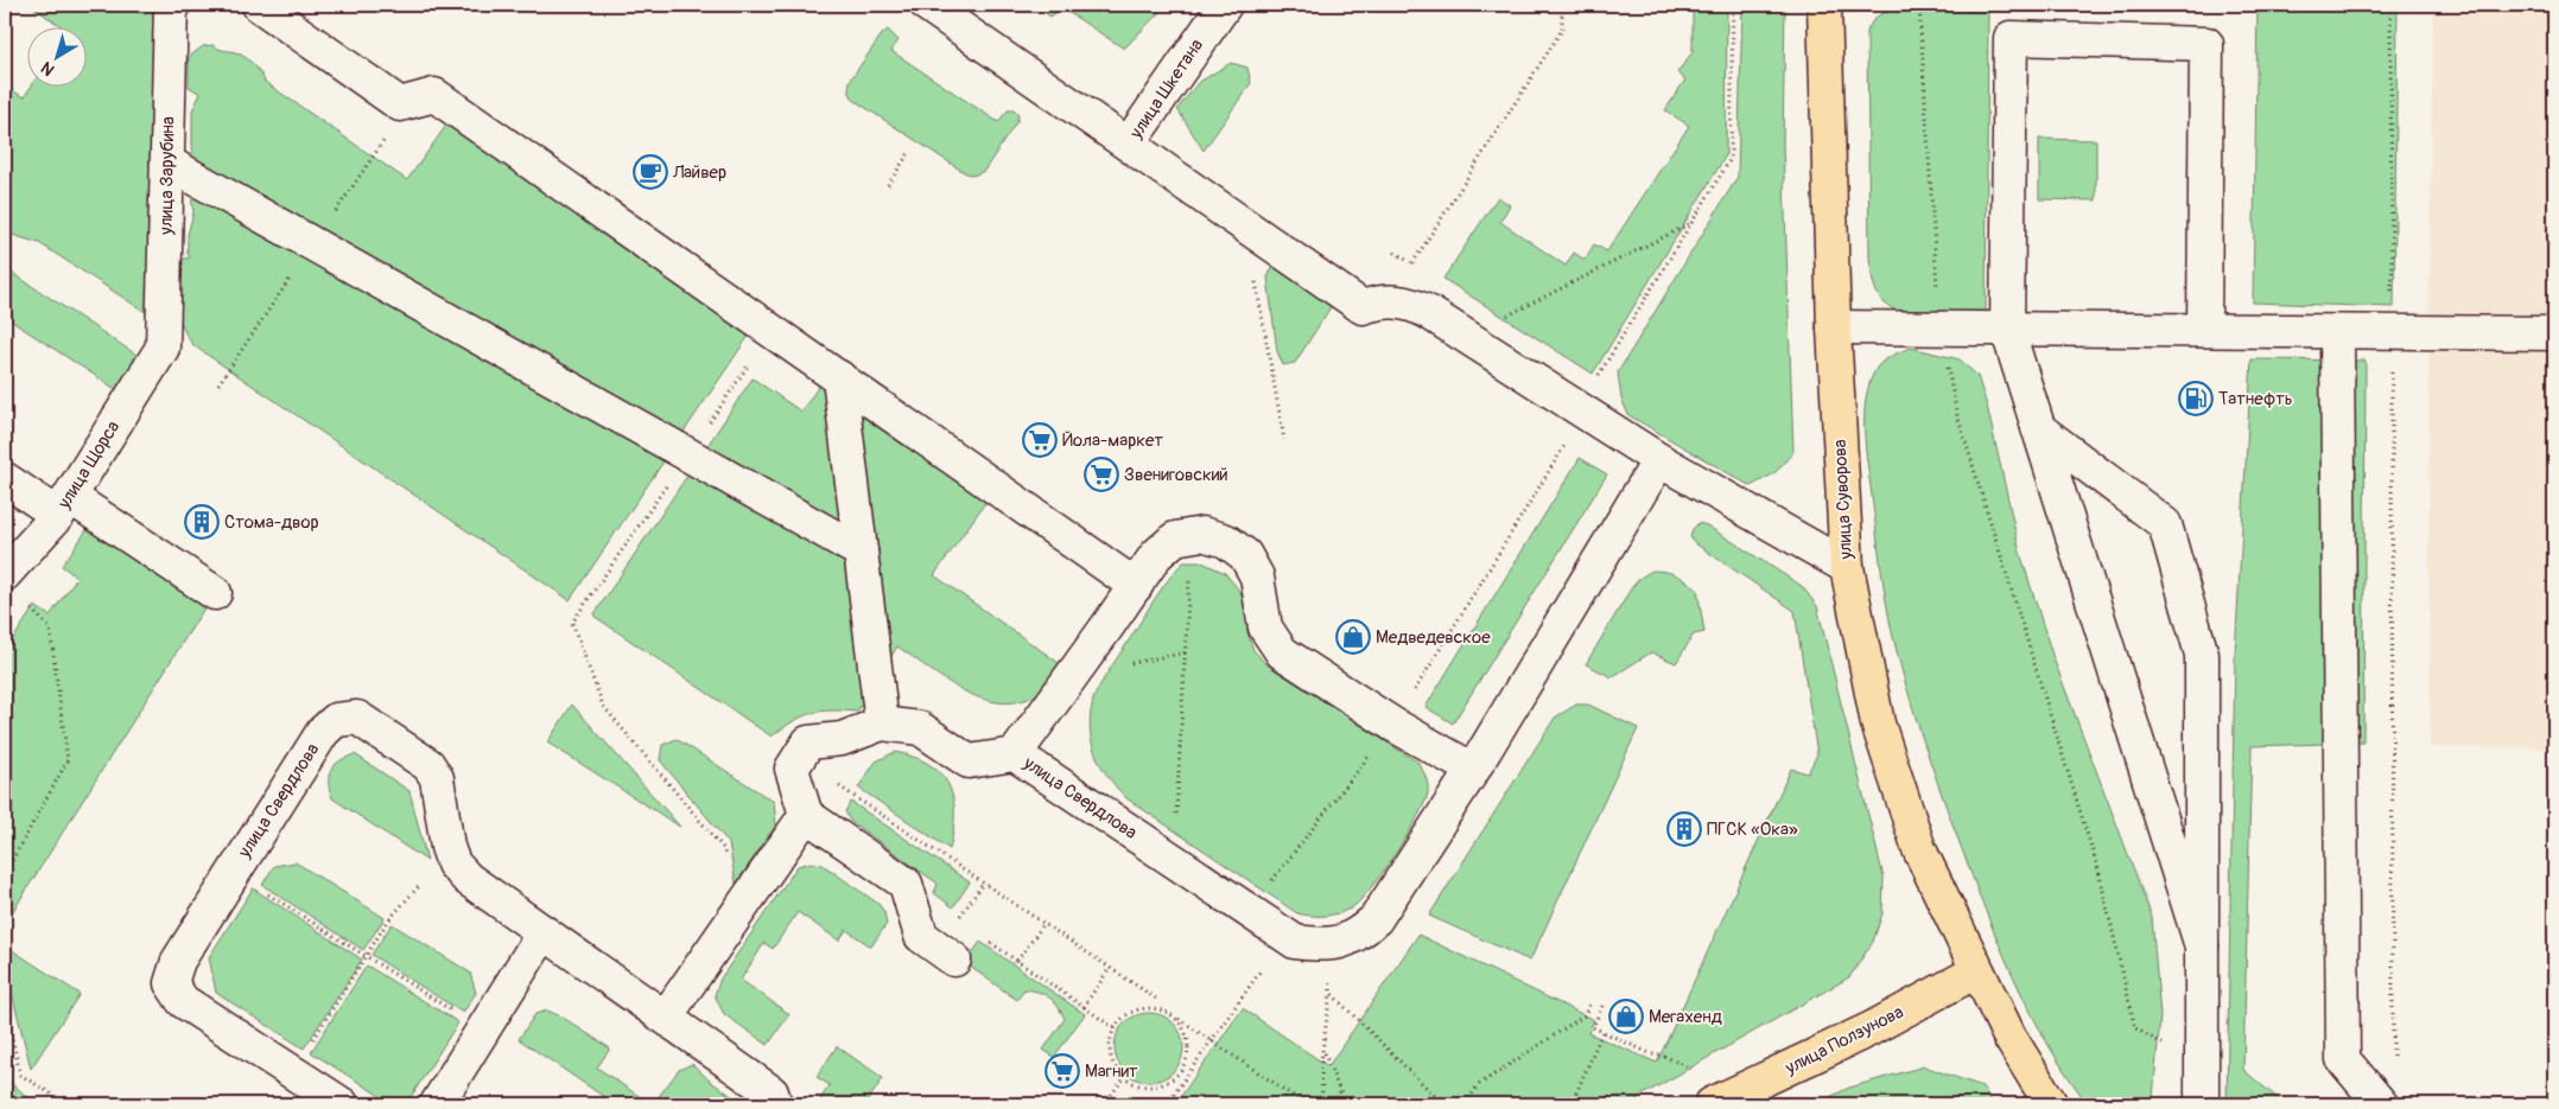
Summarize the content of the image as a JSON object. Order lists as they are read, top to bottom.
{
  "streets": {
    "main road": ["улица Суворова", "улица Ползунова"],
    "street": [
      "улица Шкетана",
      "улица Зарубина",
      "улица Щорса",
      "улица Свердлова"
    ]
  },
  "crossings": [
    ["улица Зарубина", "улица Щорса"],
    ["улица Суворова", "улица Ползунова"]
  ],
  "places": {
    "cafe": ["Лайвер"],
    "fuel station": ["Татнефть"],
    "supermarket": ["Йола-маркет", "Звениговский", "Магнит"],
    "building": ["Стома-двор", "ПГСК «Ока»"],
    "shop": ["Медведевское", "Мегахенд"]
  },
  "north": "bottom left"
}
